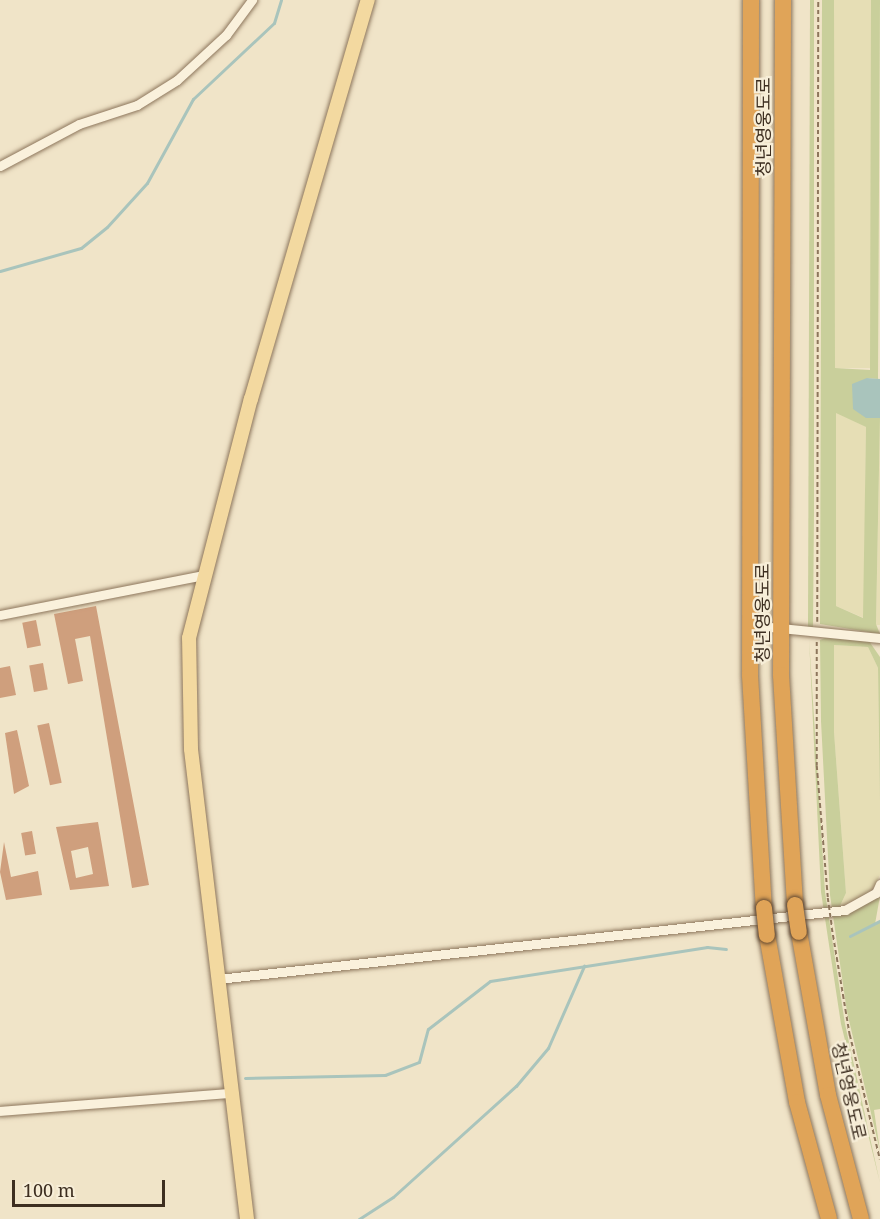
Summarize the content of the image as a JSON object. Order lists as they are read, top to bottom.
{
  "streets": {
    "highway": ["청년영웅도로"]
  },
  "scale_bar": "100 m"
}
